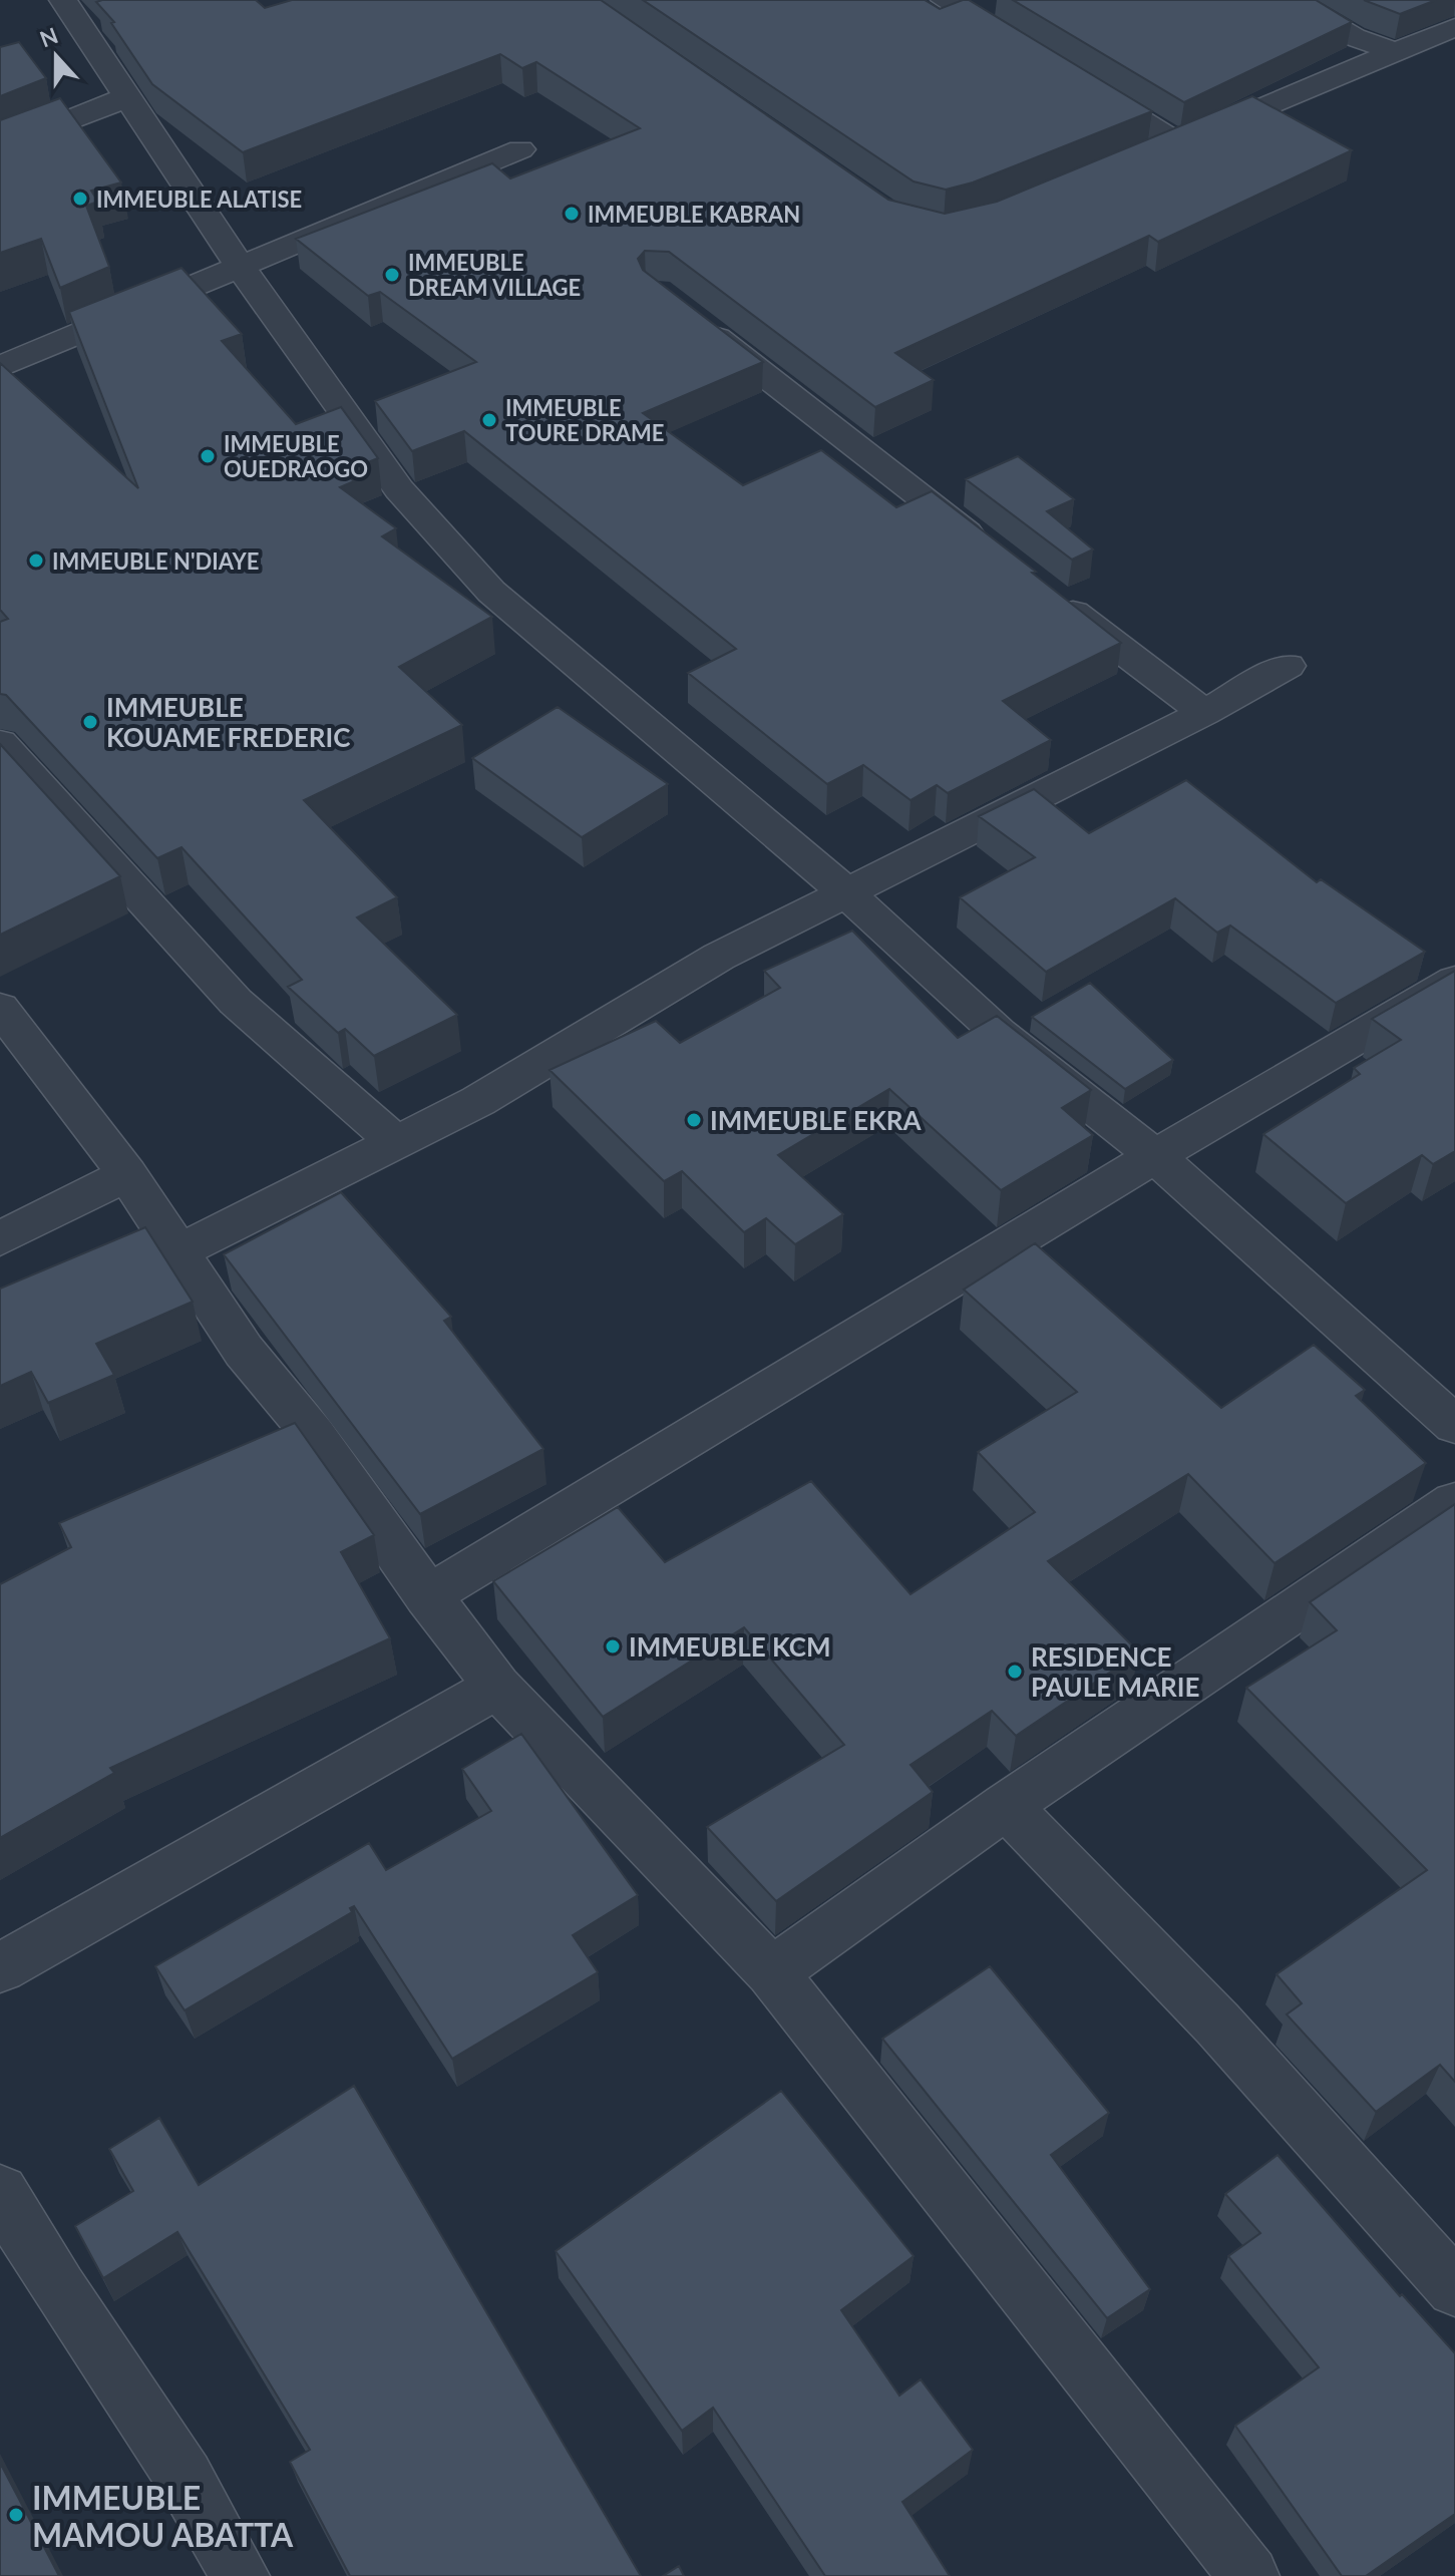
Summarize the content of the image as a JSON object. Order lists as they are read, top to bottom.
{
  "places": [
    "IMMEUBLE ALATISE",
    "IMMEUBLE KABRAN",
    "IMMEUBLE DREAM VILLAGE",
    "IMMEUBLE TOURE DRAME",
    "IMMEUBLE OUEDRAOGO",
    "IMMEUBLE N'DIAYE",
    "IMMEUBLE KOUAME FREDERIC",
    "IMMEUBLE EKRA",
    "IMMEUBLE KCM",
    "RESIDENCE PAULE MARIE",
    "IMMEUBLE MAMOU ABATTA"
  ],
  "north": "top"
}
